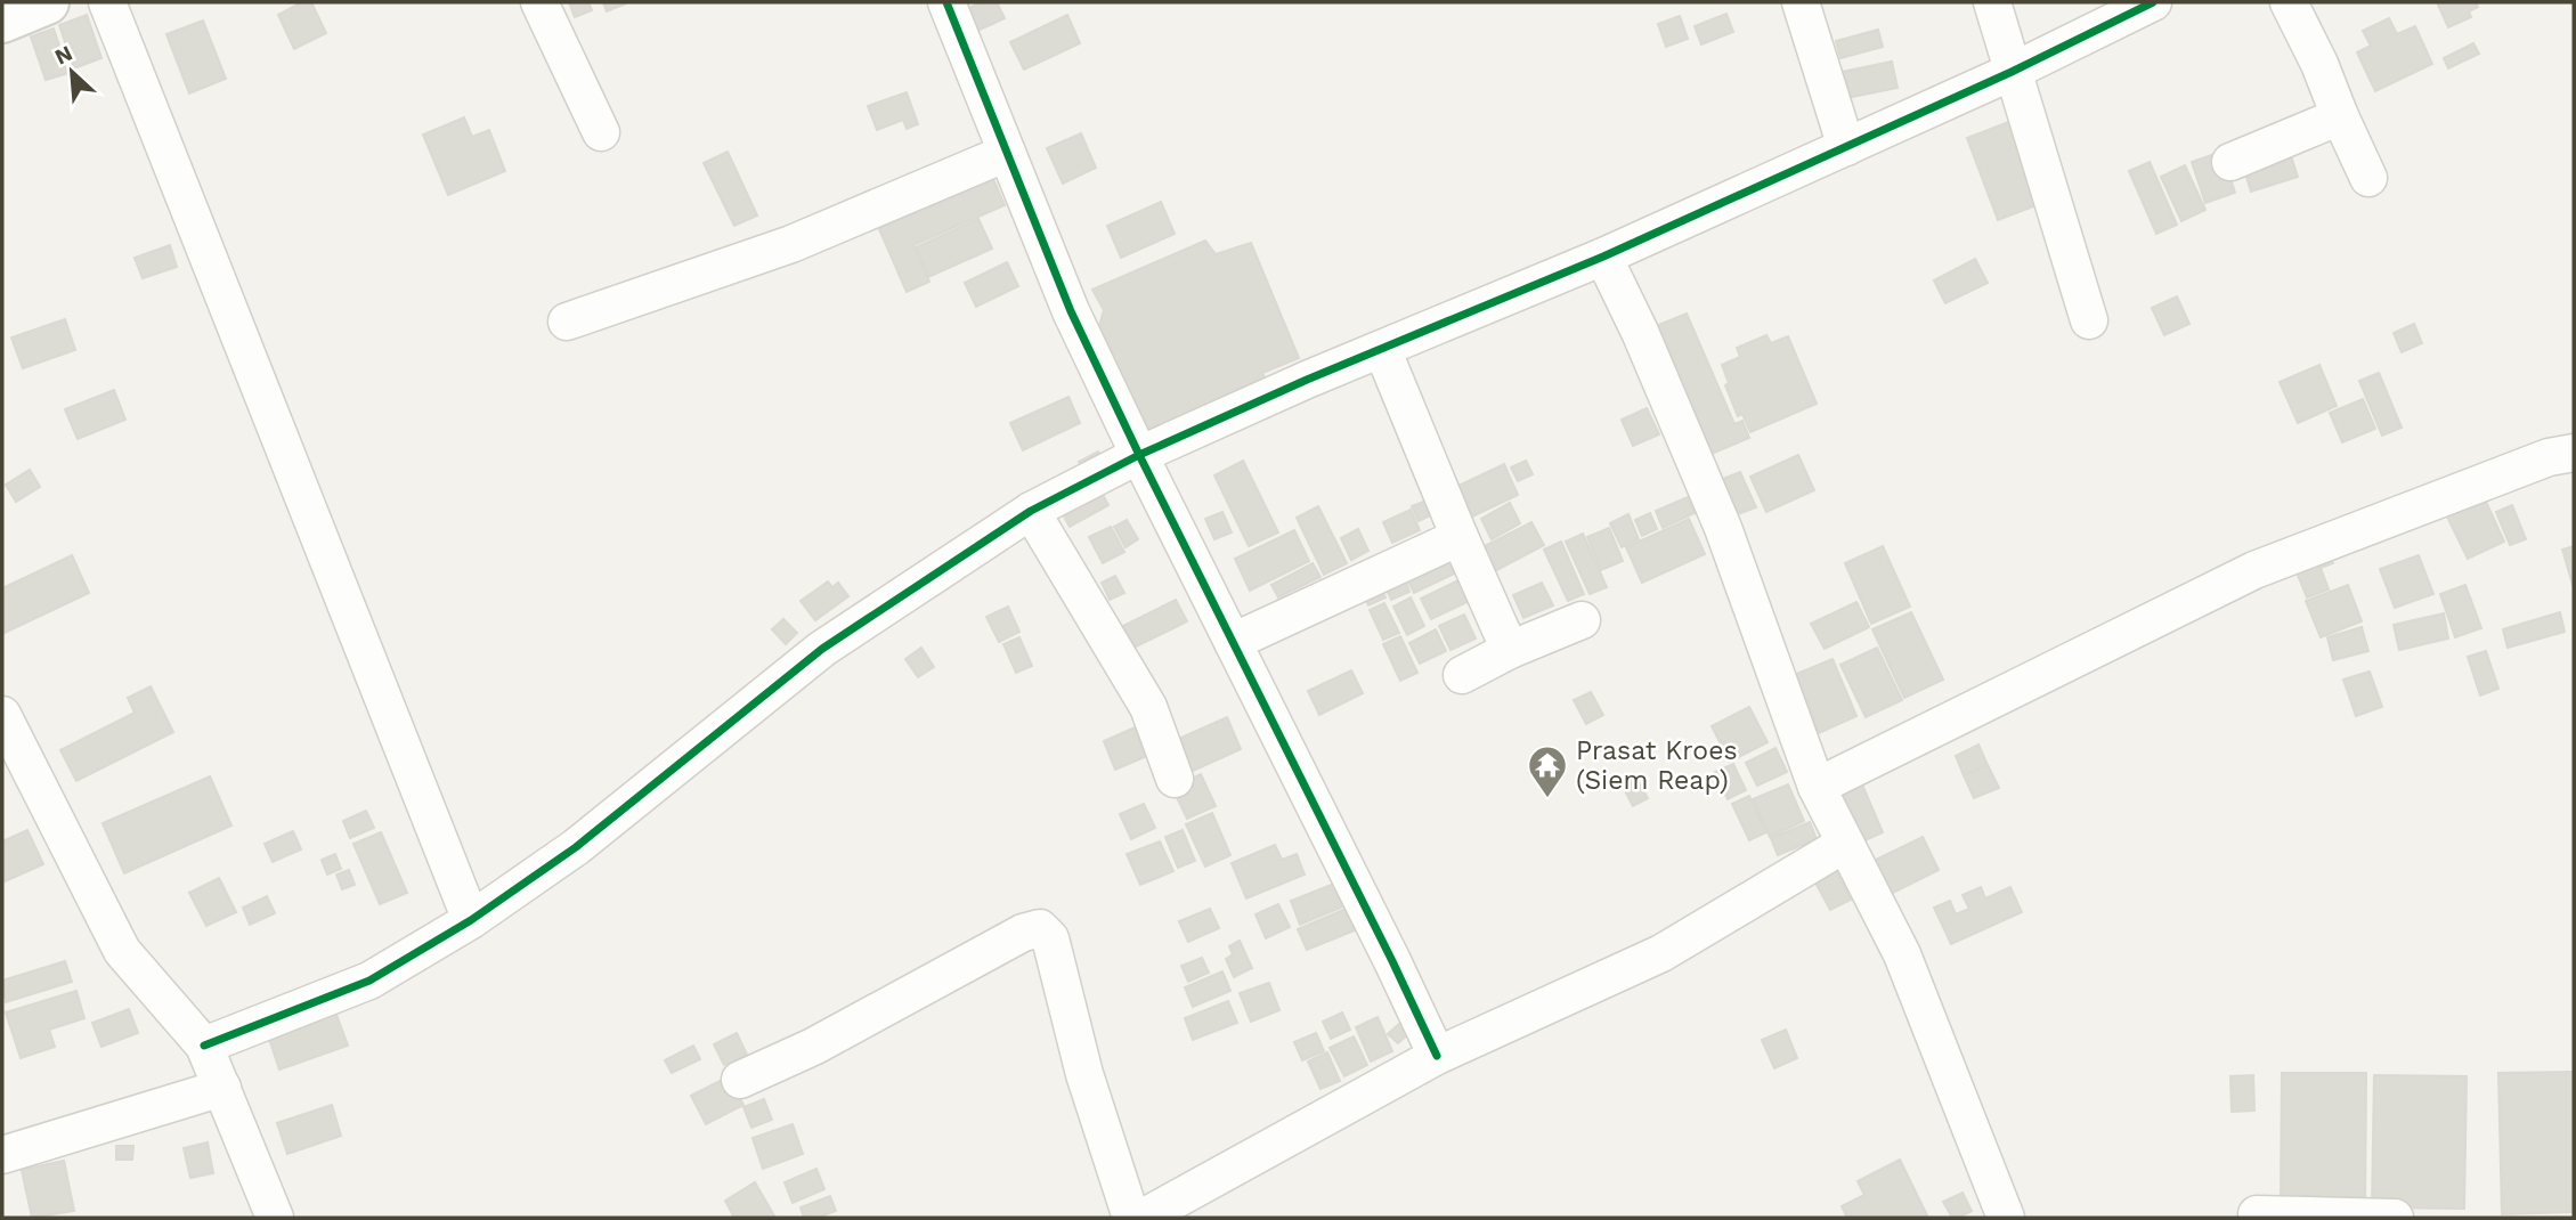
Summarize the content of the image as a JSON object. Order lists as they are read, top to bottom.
{
  "places": {
    "temple": ["Prasat Kroes (Siem Reap)"]
  },
  "north": "top left"
}
